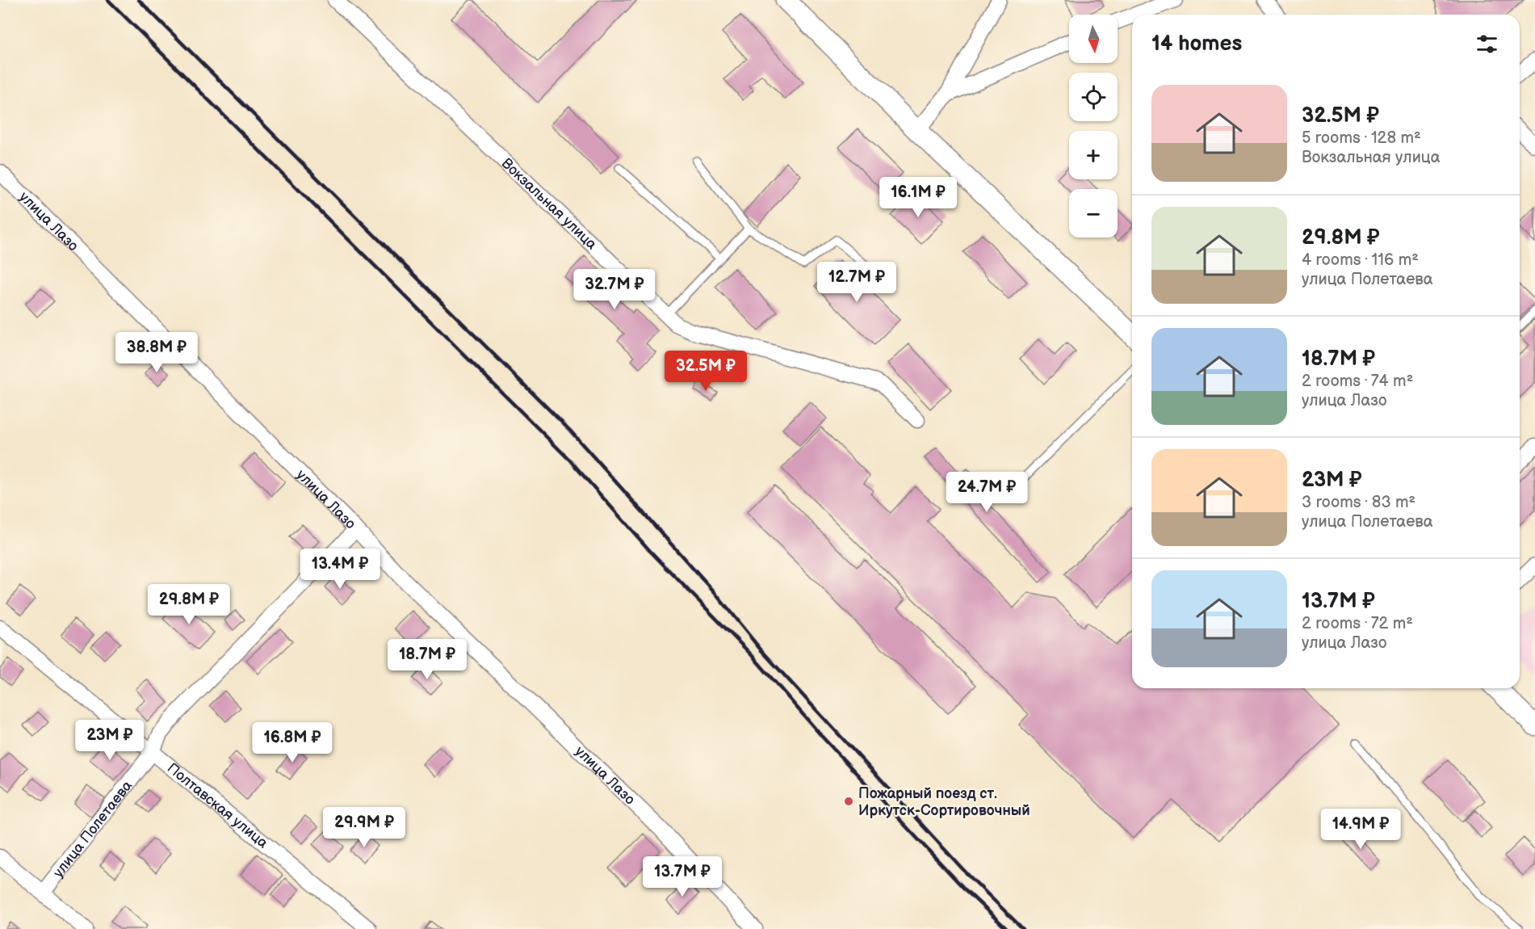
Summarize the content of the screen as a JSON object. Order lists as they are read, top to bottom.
{
  "streets": {
    "street": [
      "Вокзальная улица",
      "улица Лазо",
      "Полтавская улица",
      "улица Полетаева"
    ]
  },
  "crossings": [
    ["улица Лазо", "улица Полетаева"],
    ["Полтавская улица", "улица Полетаева"]
  ],
  "places": ["Пожарный поезд ст. Иркутск-Сортировочный"],
  "north": "bottom",
  "page": {
    "map_buttons": ["+", "−"],
    "heading": "14 homes",
    "list": [
      {
        "name": "32.5M ₽",
        "note": "5 rooms · 128 m² · Вокзальная улица"
      },
      {
        "name": "29.8M ₽",
        "note": "4 rooms · 116 m² · улица Полетаева"
      },
      {
        "name": "18.7M ₽",
        "note": "2 rooms · 74 m² · улица Лазо"
      },
      {
        "name": "23M ₽",
        "note": "3 rooms · 83 m² · улица Полетаева"
      },
      {
        "name": "13.7M ₽",
        "note": "2 rooms · 72 m² · улица Лазо"
      }
    ],
    "price": [
      "16.1M ₽",
      "12.7M ₽",
      "32.7M ₽",
      "38.8M ₽",
      "32.5M ₽",
      "24.7M ₽",
      "13.4M ₽",
      "29.8M ₽",
      "18.7M ₽",
      "23M ₽",
      "16.8M ₽",
      "29.9M ₽",
      "14.9M ₽",
      "13.7M ₽"
    ]
  }
}
